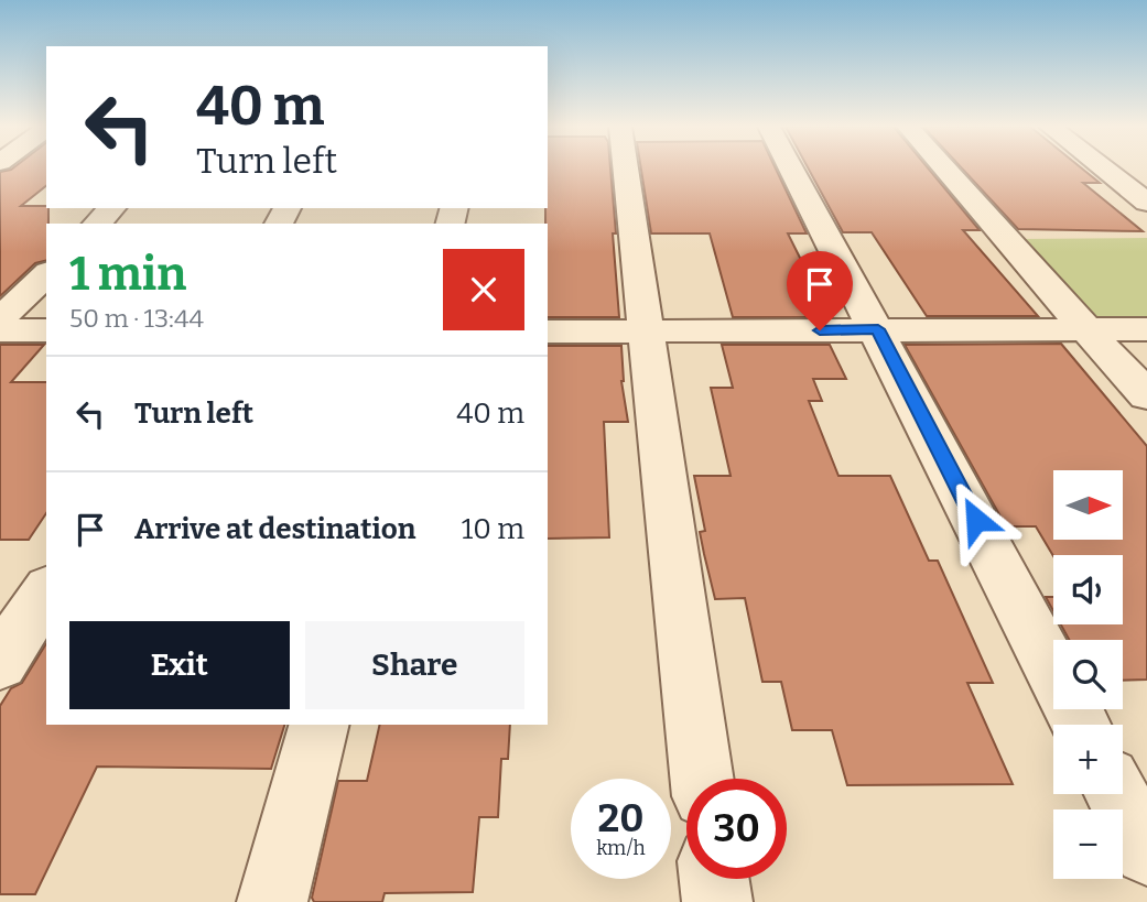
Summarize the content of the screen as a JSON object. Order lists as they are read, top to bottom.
{
  "north": "right",
  "page": {
    "turn": ["40 m", "Turn left"],
    "heading": ["1 min", "50 m · 13:44"],
    "list": [
      {
        "name": "Turn left",
        "value": "40 m"
      },
      {
        "name": "Arrive at destination",
        "value": "10 m"
      }
    ],
    "map_buttons": ["+", "−"],
    "buttons": ["Exit", "Share"],
    "speed": "20 km/h",
    "limit": "30"
  }
}
